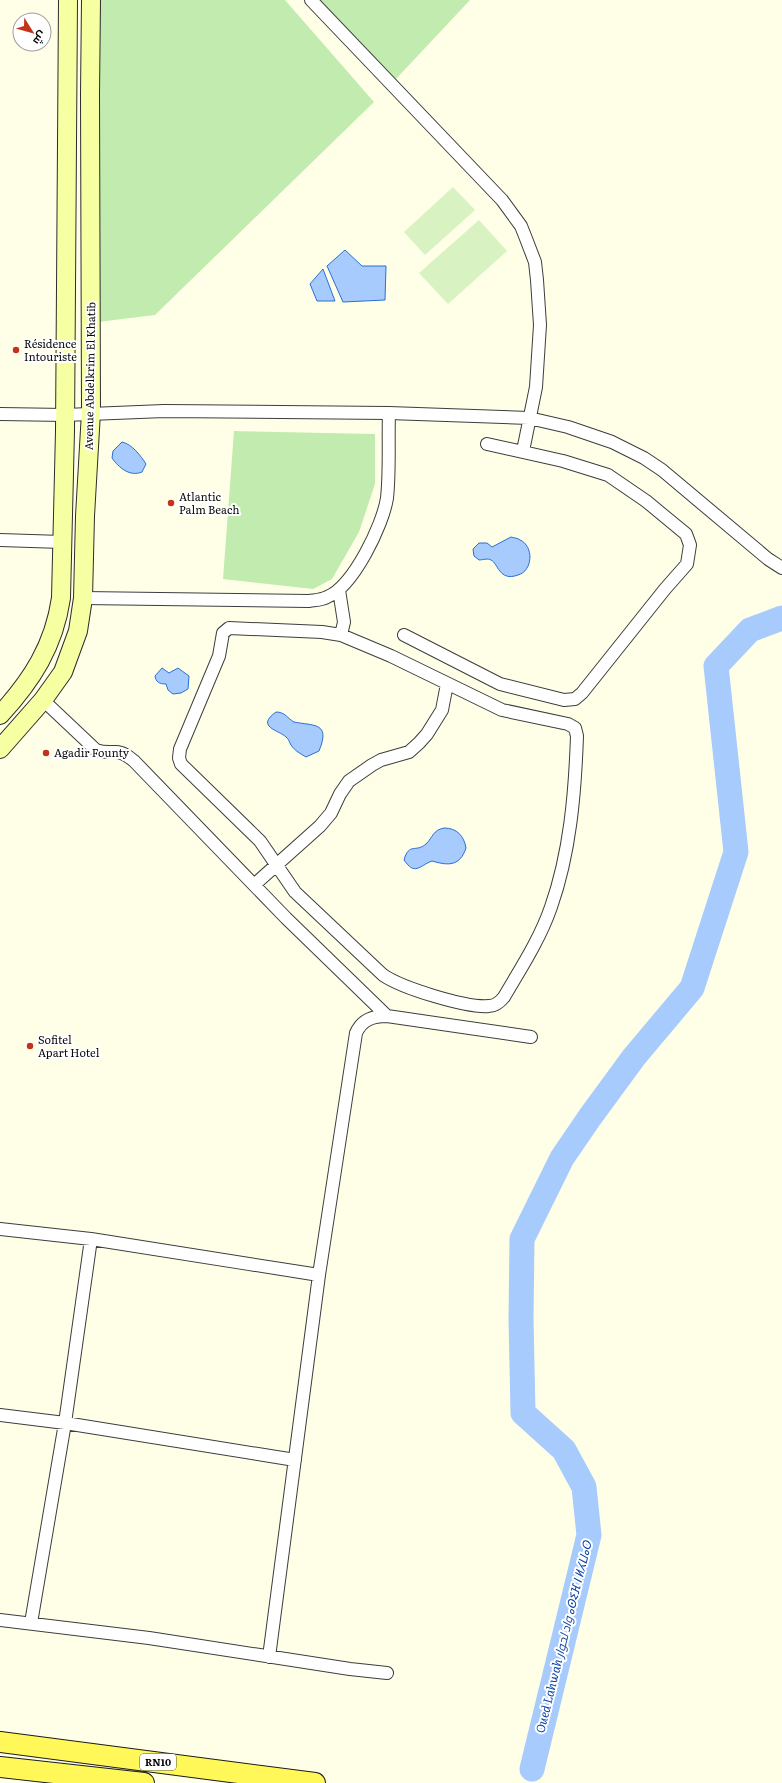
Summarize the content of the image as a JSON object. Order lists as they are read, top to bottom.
{
  "streets": {
    "main road": ["RN10"],
    "street": ["Avenue Abdelkrim El Khatib"]
  },
  "water": ["Oued Lahwah واد لحوار ⴰⵙⵉⴼ ⵏ ⵍⵃⵡⴰⵔ"],
  "places": [
    "Résidence Intouriste",
    "Atlantic Palm Beach",
    "Agadir Founty",
    "Sofitel Apart Hotel"
  ],
  "north": "bottom right"
}
